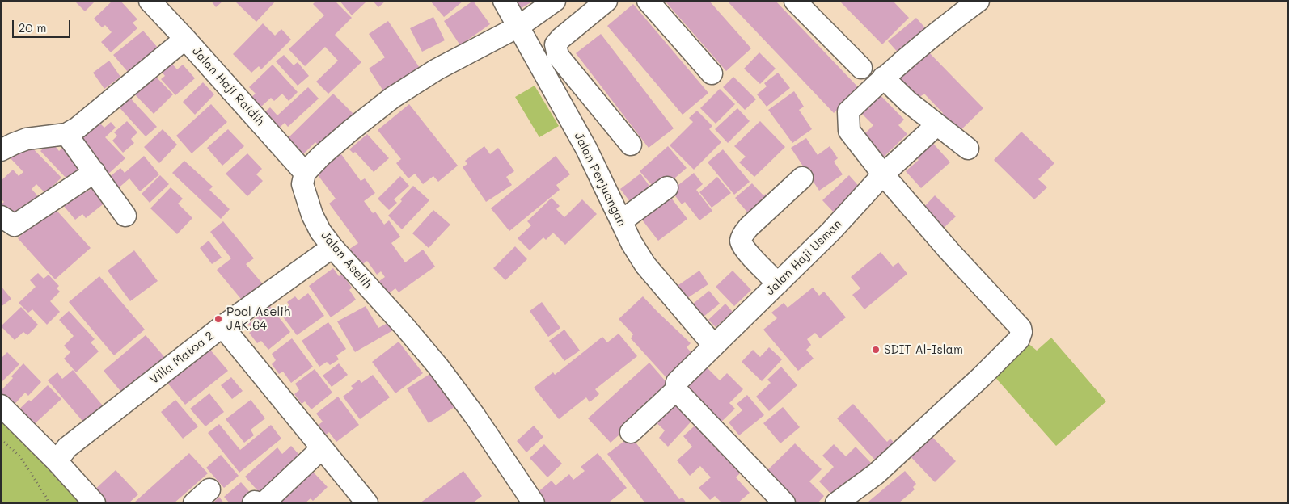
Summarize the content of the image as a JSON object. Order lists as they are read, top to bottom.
{
  "streets": {
    "street": [
      "Jalan Haji Raidih",
      "Jalan Perjuangan",
      "Jalan Haji Usman",
      "Jalan Aselih",
      "Villa Matoa 2"
    ]
  },
  "crossings": [
    ["Jalan Haji Raidih", "Jalan Aselih"],
    ["Jalan Perjuangan", "Jalan Haji Usman"],
    ["Jalan Aselih", "Villa Matoa 2"]
  ],
  "places": ["Pool Aselih JAK.64", "SDIT Al-Islam"],
  "scale_bar": "20 m"
}
